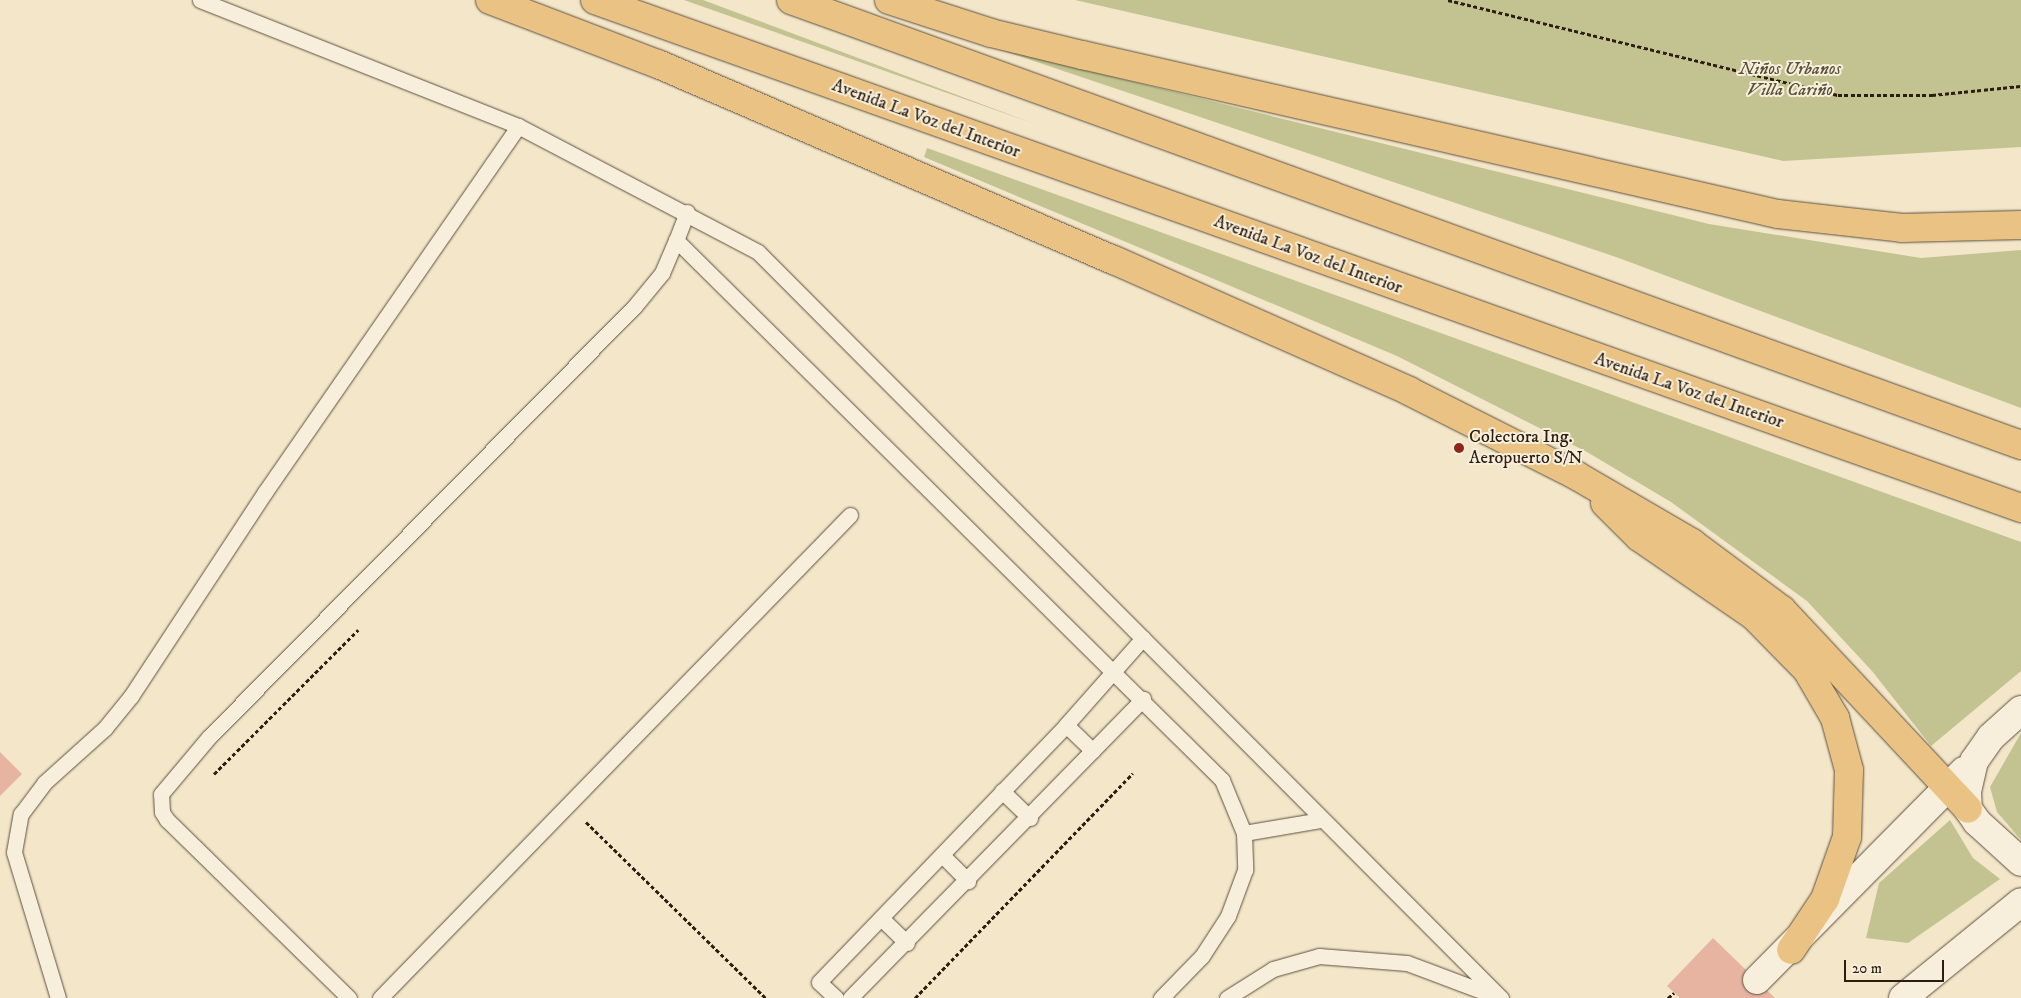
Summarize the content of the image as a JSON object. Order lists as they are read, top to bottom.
{
  "streets": {
    "main road": ["Avenida La Voz del Interior"]
  },
  "parks": ["Niños Urbanos Villa Cariño"],
  "places": ["Colectora Ing. Aeropuerto S/N"],
  "scale_bar": "20 m"
}
